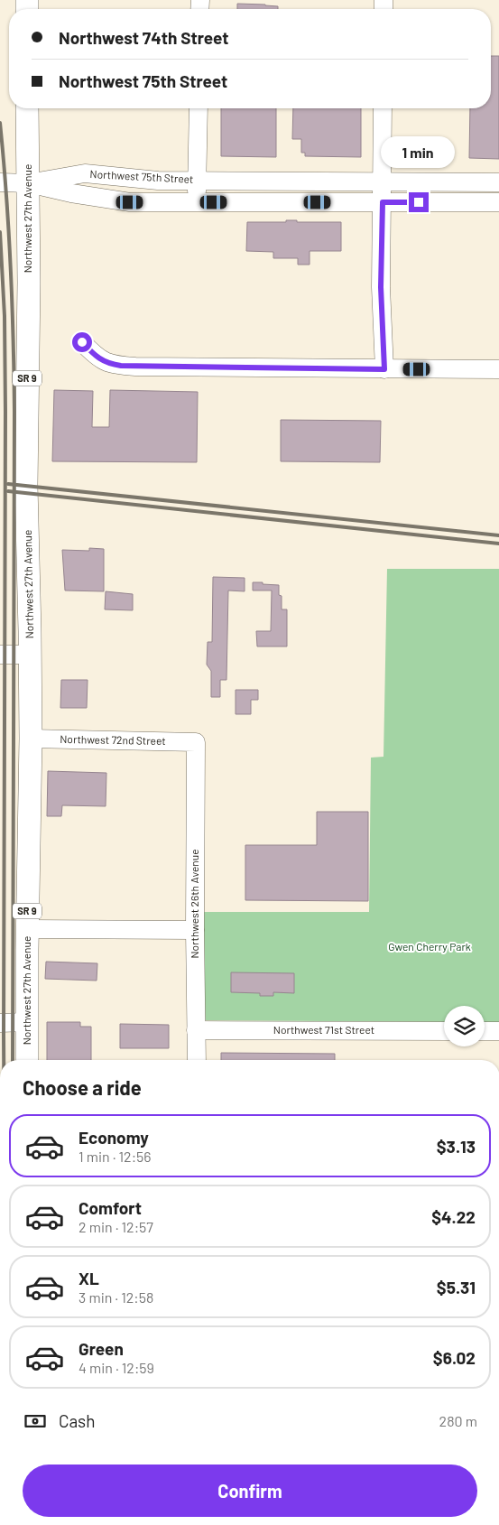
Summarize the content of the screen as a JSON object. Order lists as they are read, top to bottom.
{
  "streets": {
    "main road": ["Northwest 27th Avenue", "SR 9"],
    "street": [
      "Northwest 75th Street",
      "Northwest 72nd Street",
      "Northwest 26th Avenue",
      "Northwest 71st Street"
    ]
  },
  "crossings": [
    ["Northwest 75th Street", "Northwest 27th Avenue"],
    ["Northwest 27th Avenue", "Northwest 72nd Street"],
    ["Northwest 72nd Street", "Northwest 26th Avenue"],
    ["Northwest 26th Avenue", "Northwest 71st Street"]
  ],
  "parks": ["Gwen Cherry Park"],
  "page": {
    "banner": ["Northwest 74th Street", "Northwest 75th Street"],
    "bubble": "1 min",
    "heading": "Choose a ride",
    "list": [
      {
        "name": "Economy",
        "note": "1 min · 12:56",
        "value": "$3.13"
      },
      {
        "name": "Comfort",
        "note": "2 min · 12:57",
        "value": "$4.22"
      },
      {
        "name": "XL",
        "note": "3 min · 12:58",
        "value": "$5.31"
      },
      {
        "name": "Green",
        "note": "4 min · 12:59",
        "value": "$6.02"
      }
    ],
    "pay": ["Cash", "280 m"],
    "buttons": "Confirm"
  }
}
